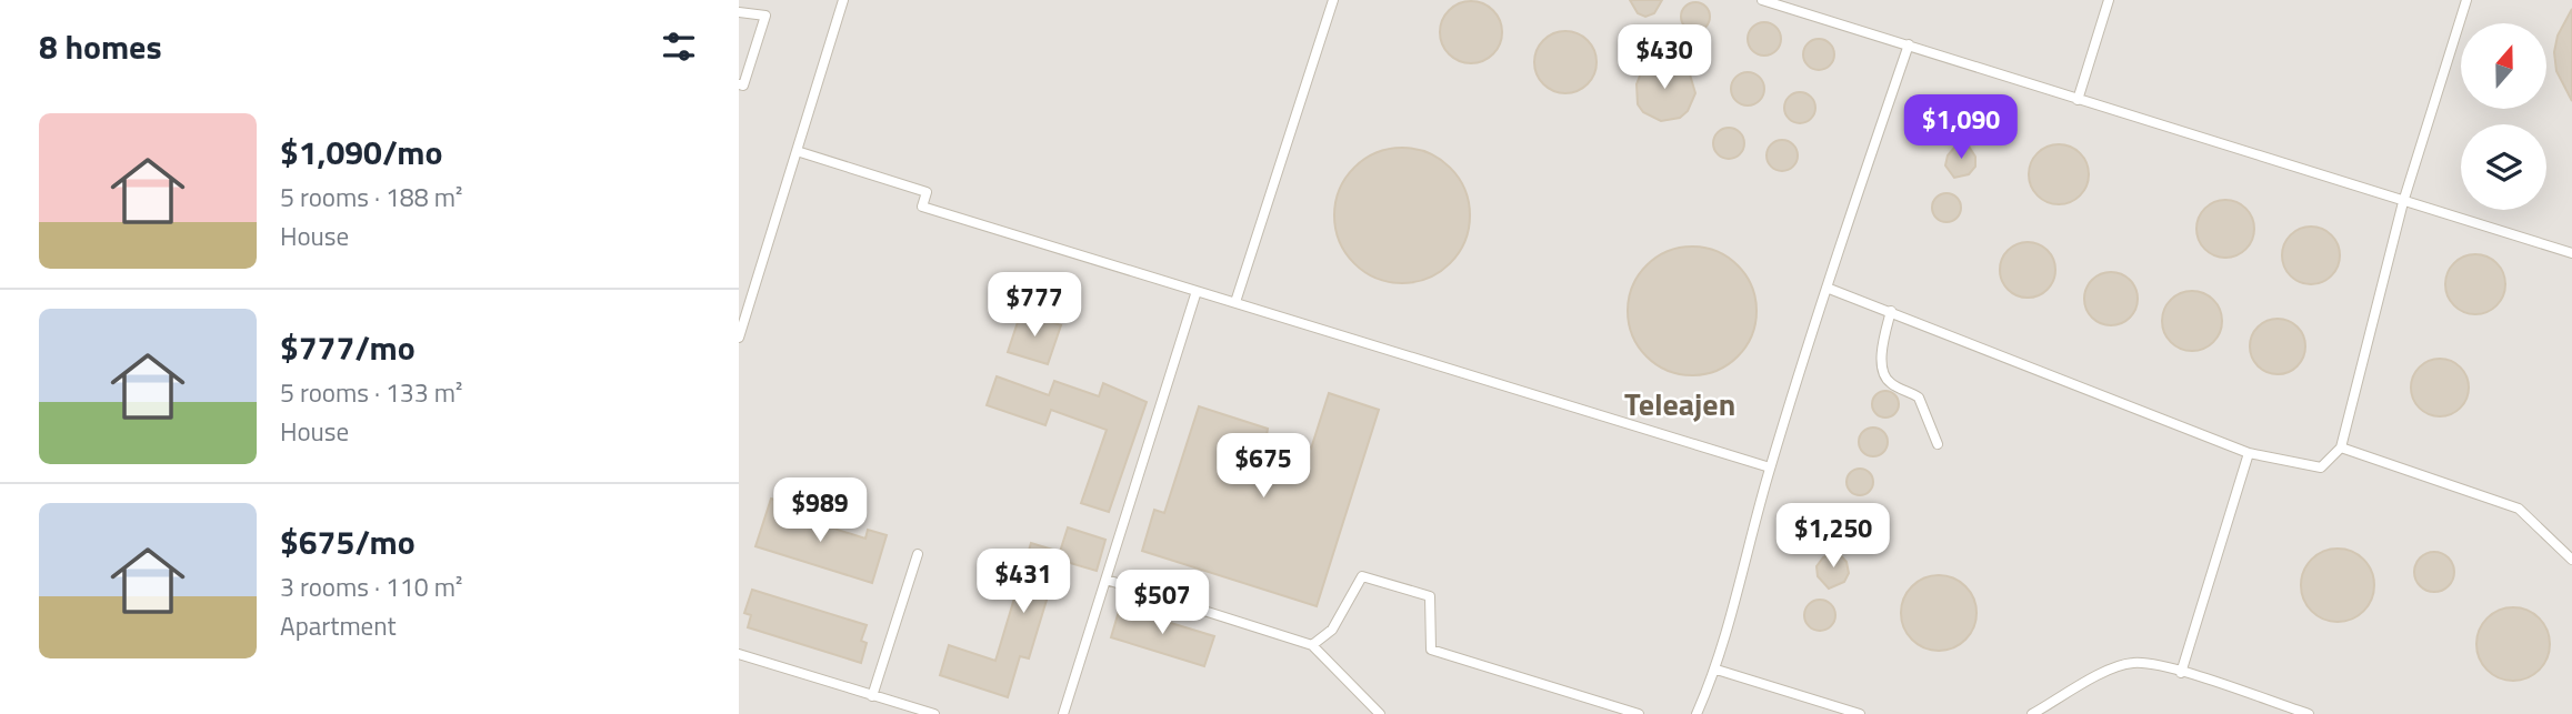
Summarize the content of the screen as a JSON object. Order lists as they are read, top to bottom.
{
  "districts": ["Teleajen"],
  "north": "top",
  "page": {
    "heading": "8 homes",
    "price": [
      "$430",
      "$1,090",
      "$777",
      "$675",
      "$989",
      "$1,250",
      "$431",
      "$507"
    ],
    "list": [
      {
        "name": "$1,090/mo",
        "note": "5 rooms · 188 m² · House"
      },
      {
        "name": "$777/mo",
        "note": "5 rooms · 133 m² · House"
      },
      {
        "name": "$675/mo",
        "note": "3 rooms · 110 m² · Apartment"
      }
    ]
  }
}
